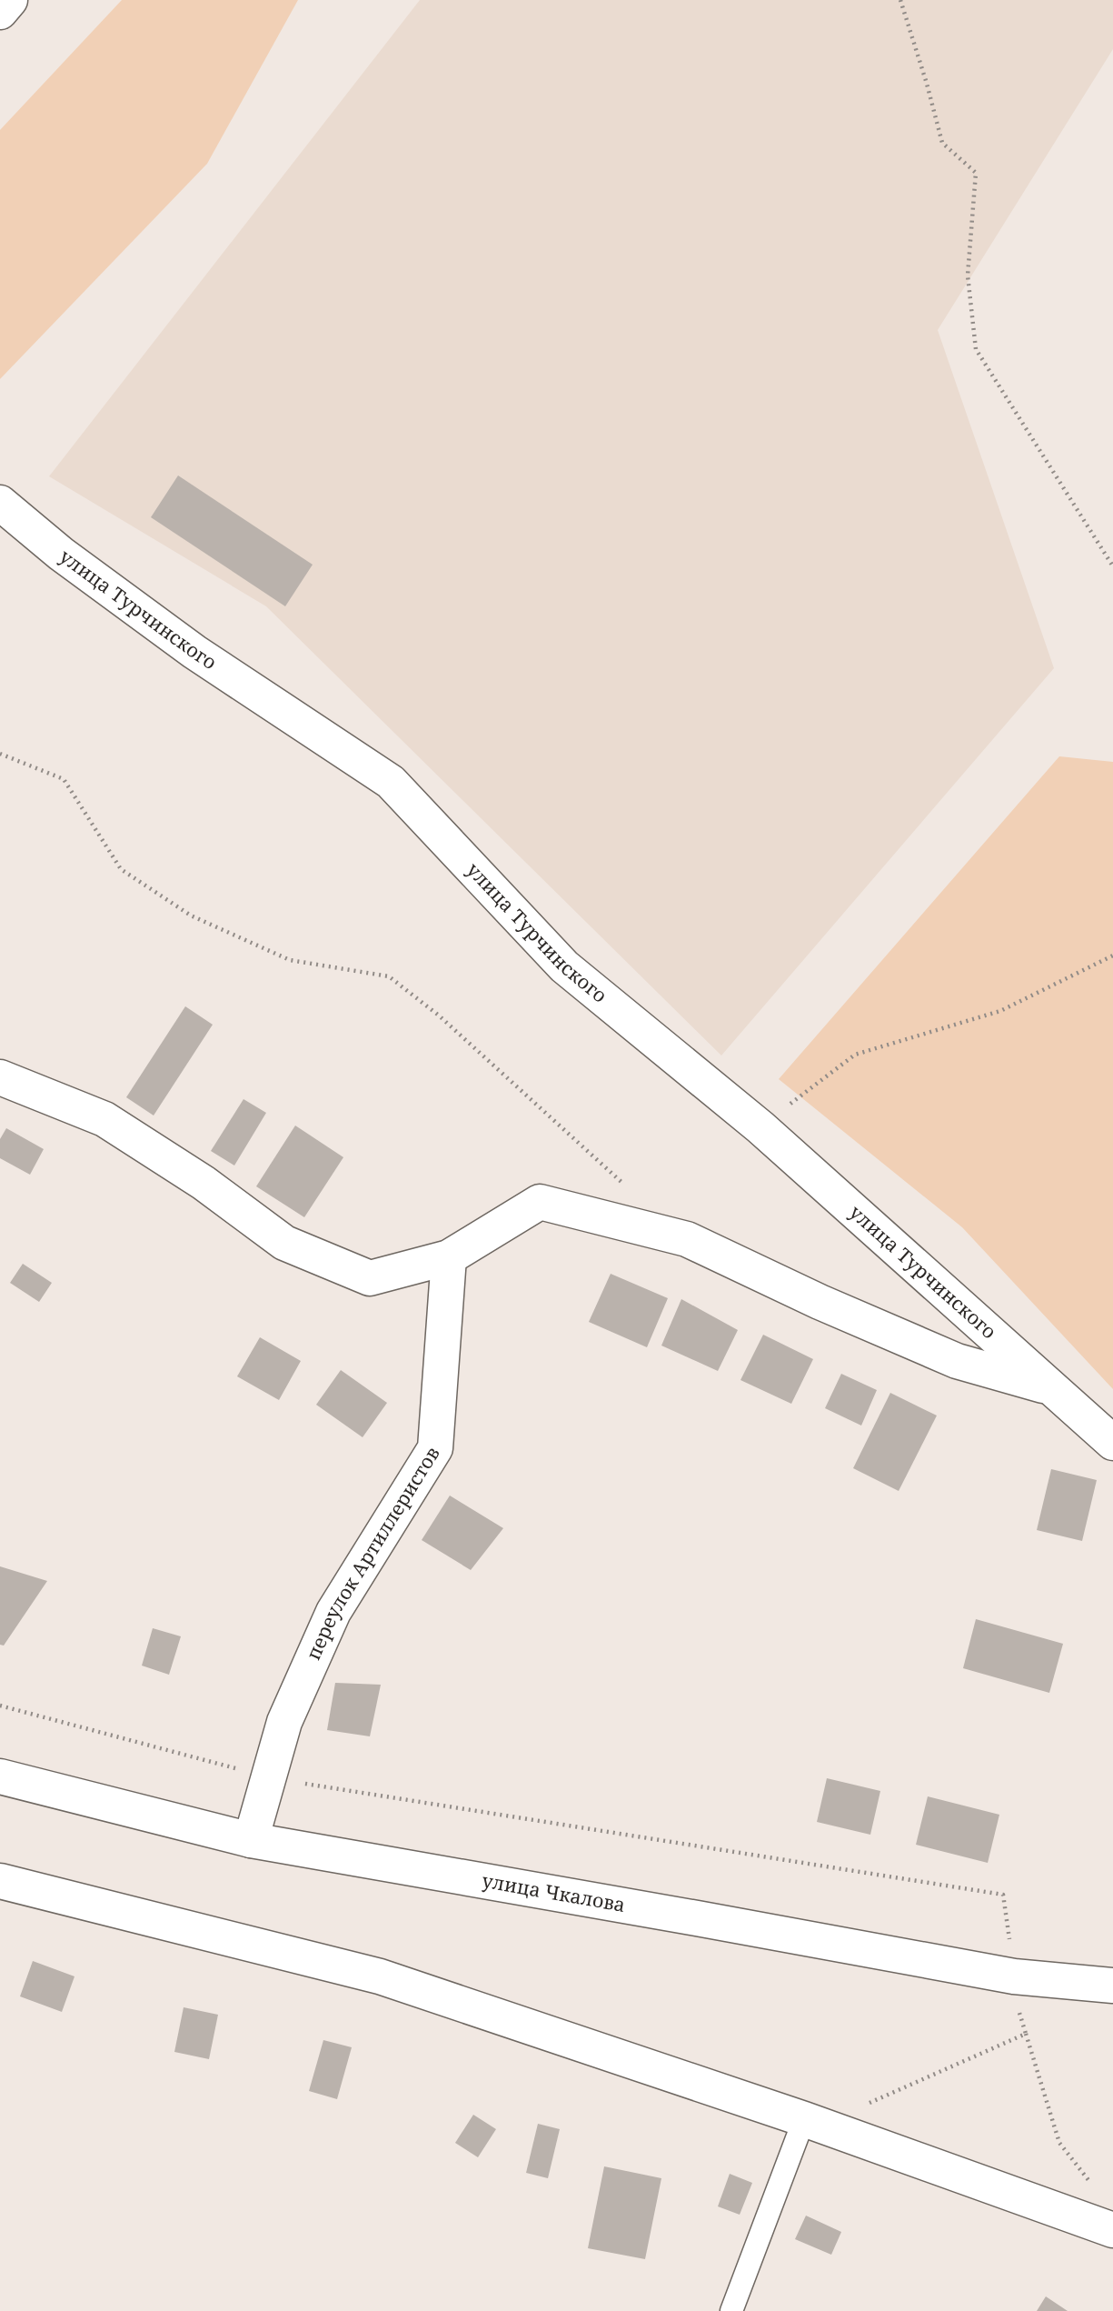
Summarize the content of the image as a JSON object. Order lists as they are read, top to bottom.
{
  "streets": {
    "street": ["улица Турчинского", "переулок Артиллеристов", "улица Чкалова"]
  },
  "crossings": [
    ["улица Турчинского", "переулок Артиллеристов"],
    ["переулок Артиллеристов", "улица Чкалова"]
  ]
}
